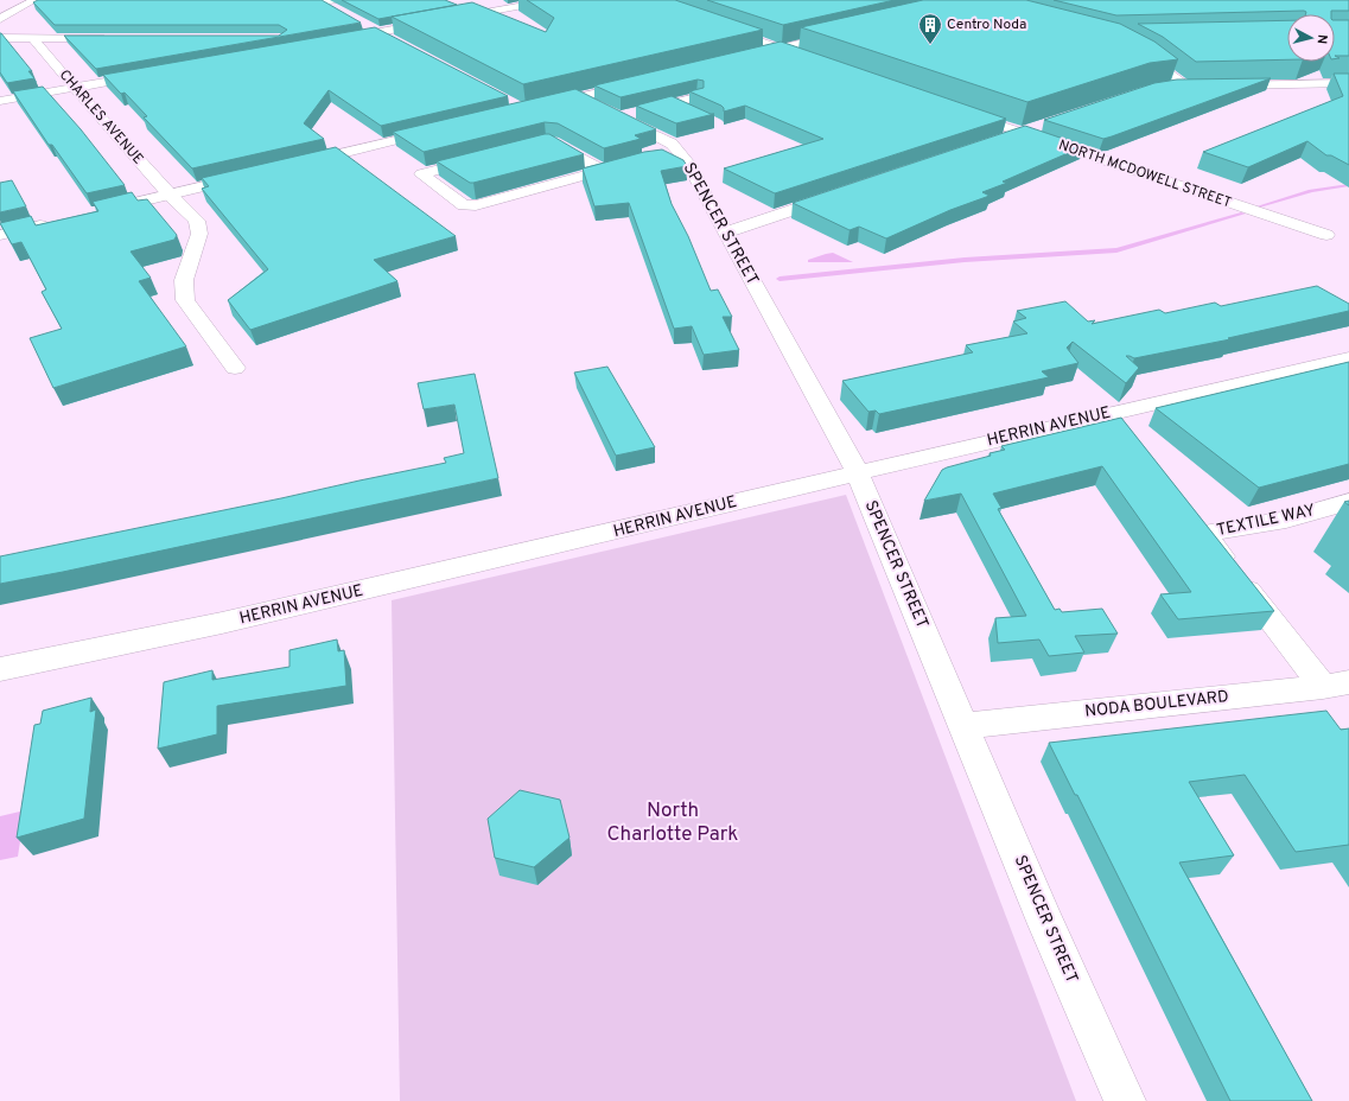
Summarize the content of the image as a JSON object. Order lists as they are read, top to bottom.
{
  "streets": {
    "street": [
      "CHARLES AVENUE",
      "NORTH MCDOWELL STREET",
      "SPENCER STREET",
      "HERRIN AVENUE",
      "TEXTILE WAY",
      "NODA BOULEVARD"
    ]
  },
  "crossings": [
    ["SPENCER STREET", "HERRIN AVENUE"],
    ["SPENCER STREET", "NODA BOULEVARD"],
    ["TEXTILE WAY", "NODA BOULEVARD"]
  ],
  "parks": ["North Charlotte Park"],
  "places": {
    "building": ["Centro Noda"]
  },
  "north": "right"
}
